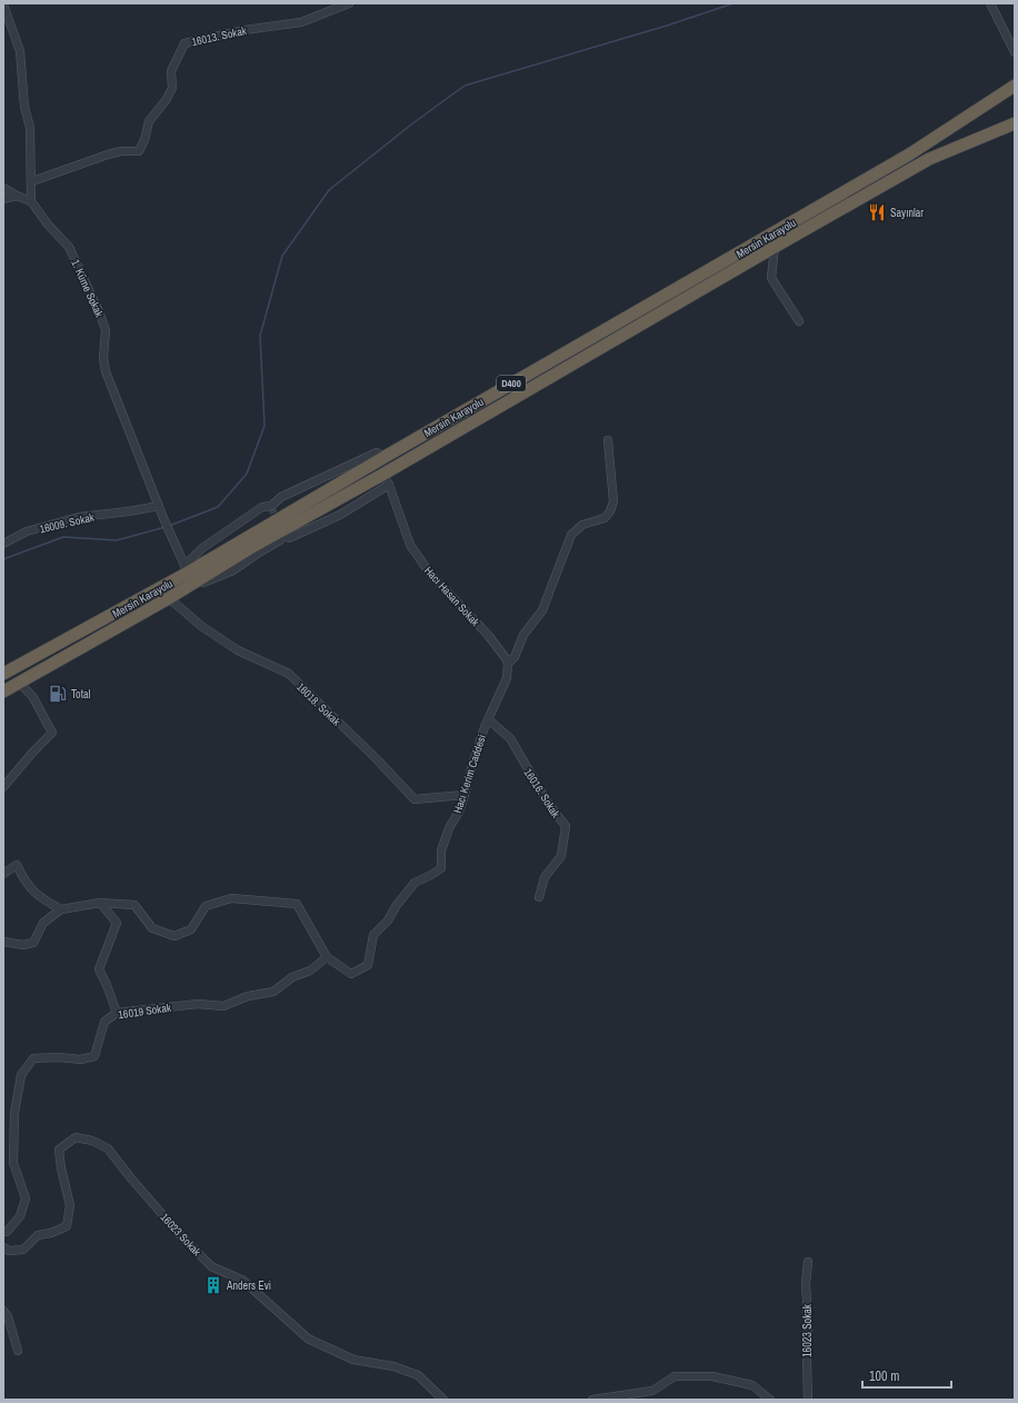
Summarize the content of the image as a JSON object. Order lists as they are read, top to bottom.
{
  "streets": {
    "highway": ["Mersin Karayolu", "D400"],
    "street": [
      "16013. Sokak",
      "1. Küme Sokak",
      "16009. Sokak",
      "Hacı Hasan Sokak",
      "16018. Sokak",
      "Hacı Kerim Caddesi",
      "16016. Sokak",
      "16019 Sokak",
      "16023 Sokak"
    ]
  },
  "crossings": [
    ["Mersin Karayolu", "1. Küme Sokak"],
    ["Mersin Karayolu", "Hacı Hasan Sokak"],
    ["Mersin Karayolu", "16018. Sokak"],
    ["1. Küme Sokak", "16009. Sokak"],
    ["Hacı Hasan Sokak", "Hacı Kerim Caddesi"],
    ["16018. Sokak", "Hacı Kerim Caddesi"],
    ["Hacı Kerim Caddesi", "16016. Sokak"],
    ["Hacı Kerim Caddesi", "16019 Sokak"]
  ],
  "places": {
    "restaurant": ["Sayınlar"],
    "fuel station": ["Total"],
    "building": ["Anders Evi"]
  },
  "scale_bar": "100 m"
}
